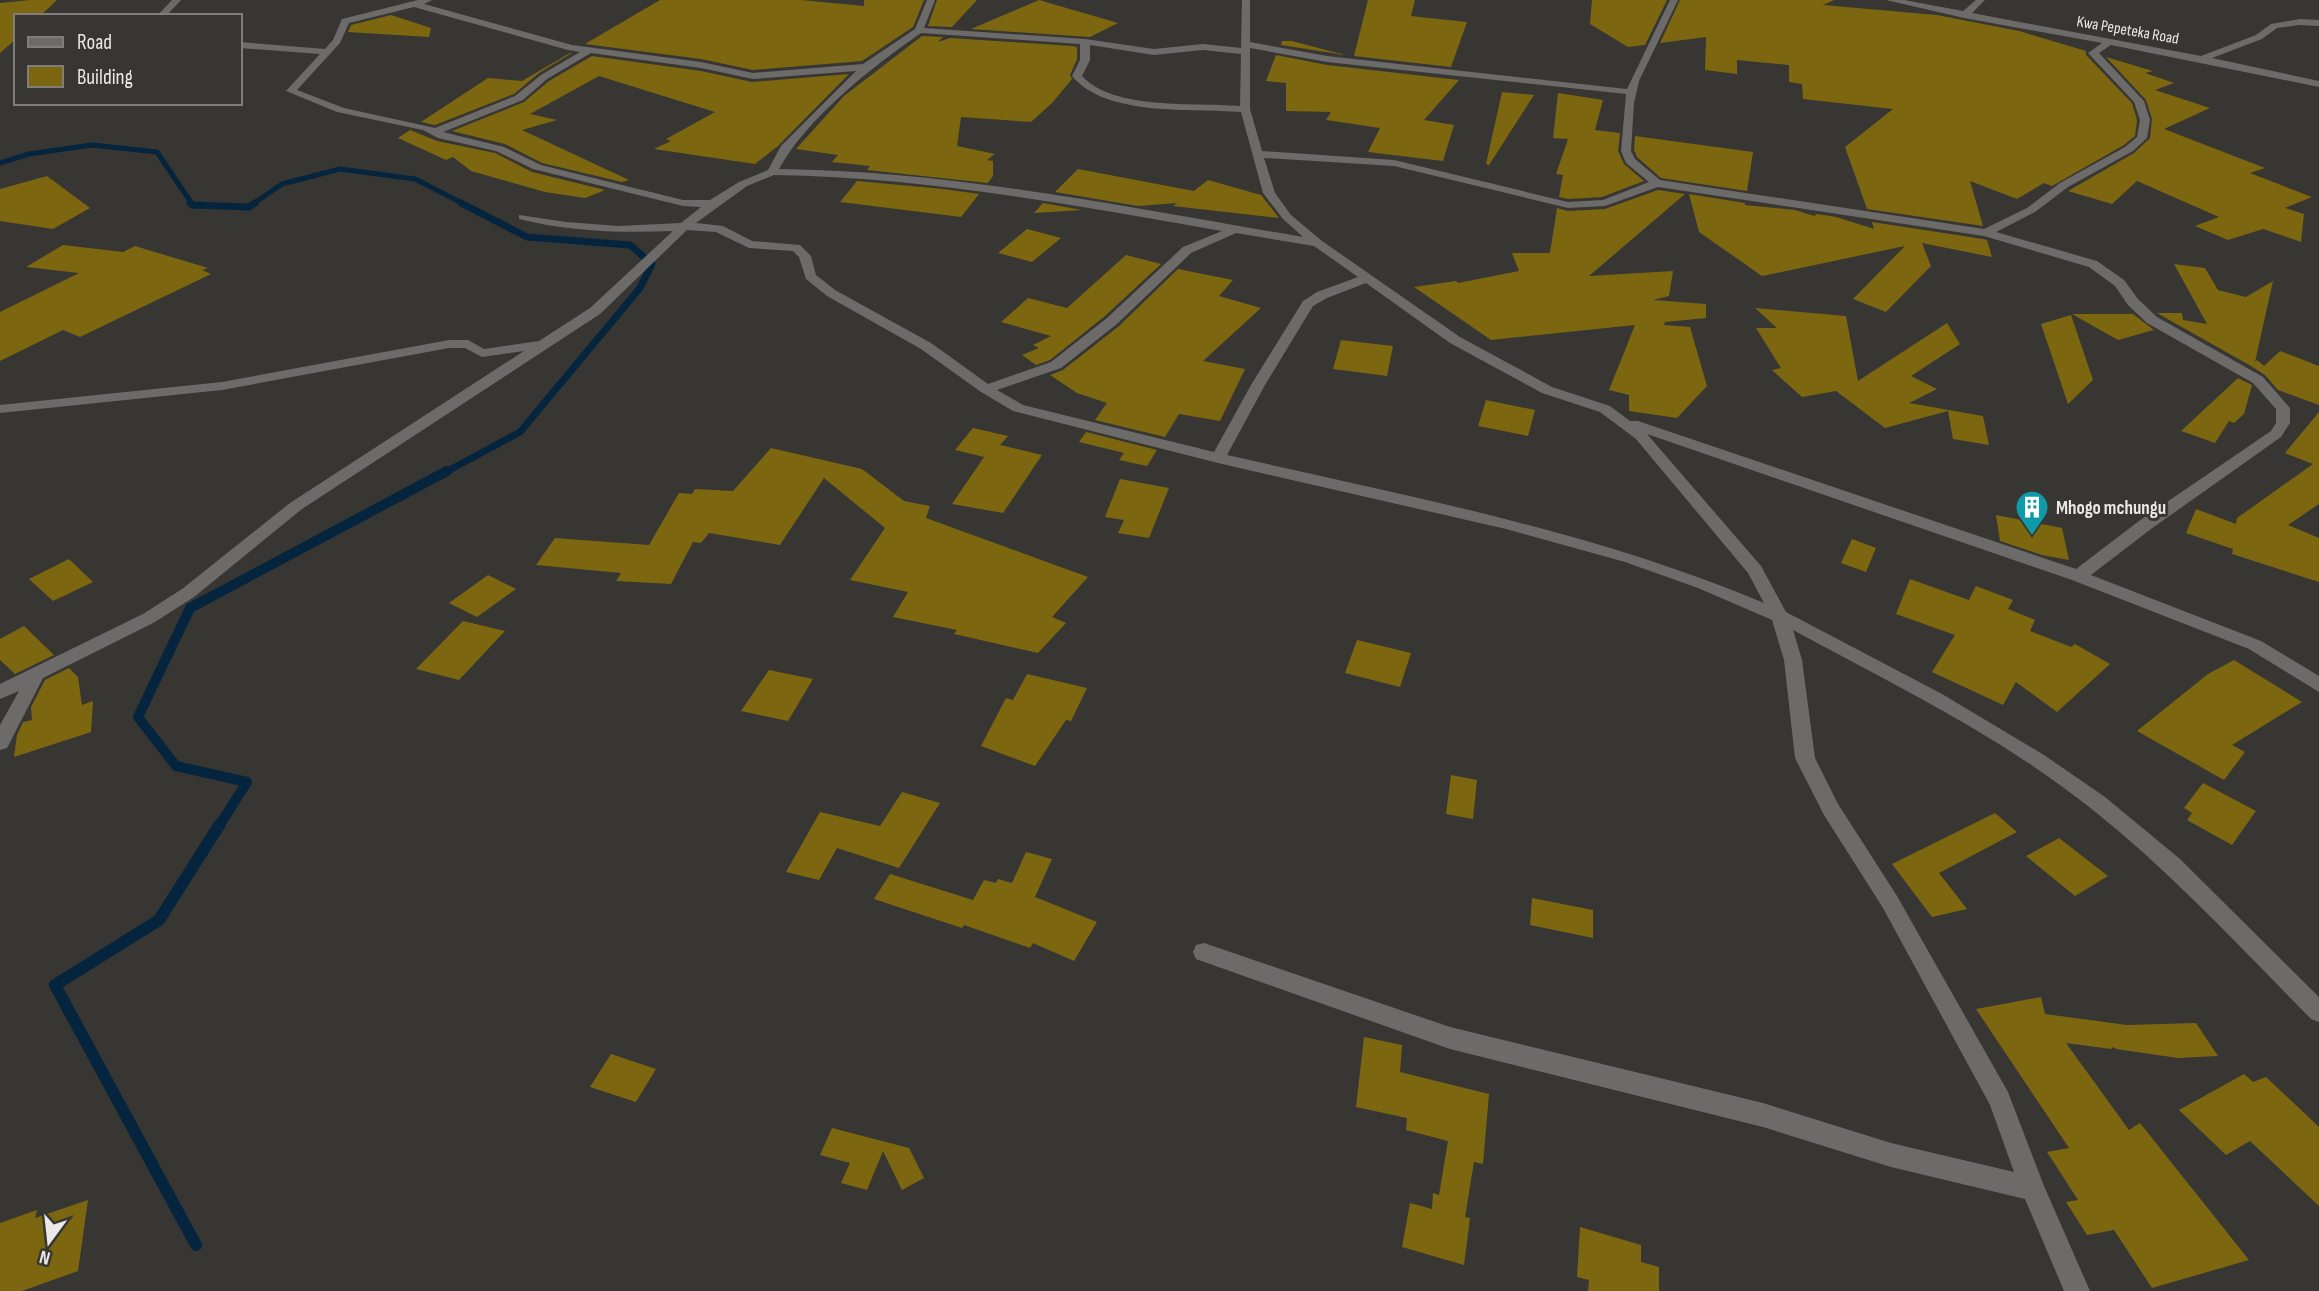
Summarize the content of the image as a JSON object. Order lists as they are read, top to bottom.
{
  "streets": {
    "street": ["Kwa Pepeteka Road"]
  },
  "places": {
    "building": ["Mhogo mchungu"]
  },
  "legend": ["Road", "Building"],
  "north": "bottom"
}
